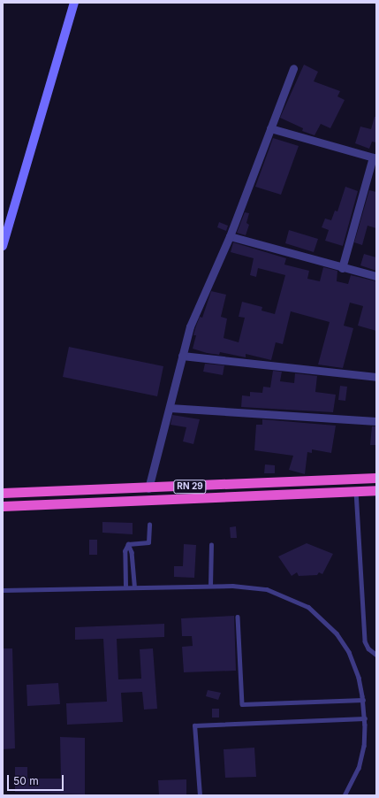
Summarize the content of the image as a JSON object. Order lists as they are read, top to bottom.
{
  "streets": {
    "highway": ["RN 29"]
  },
  "scale_bar": "50 m"
}
